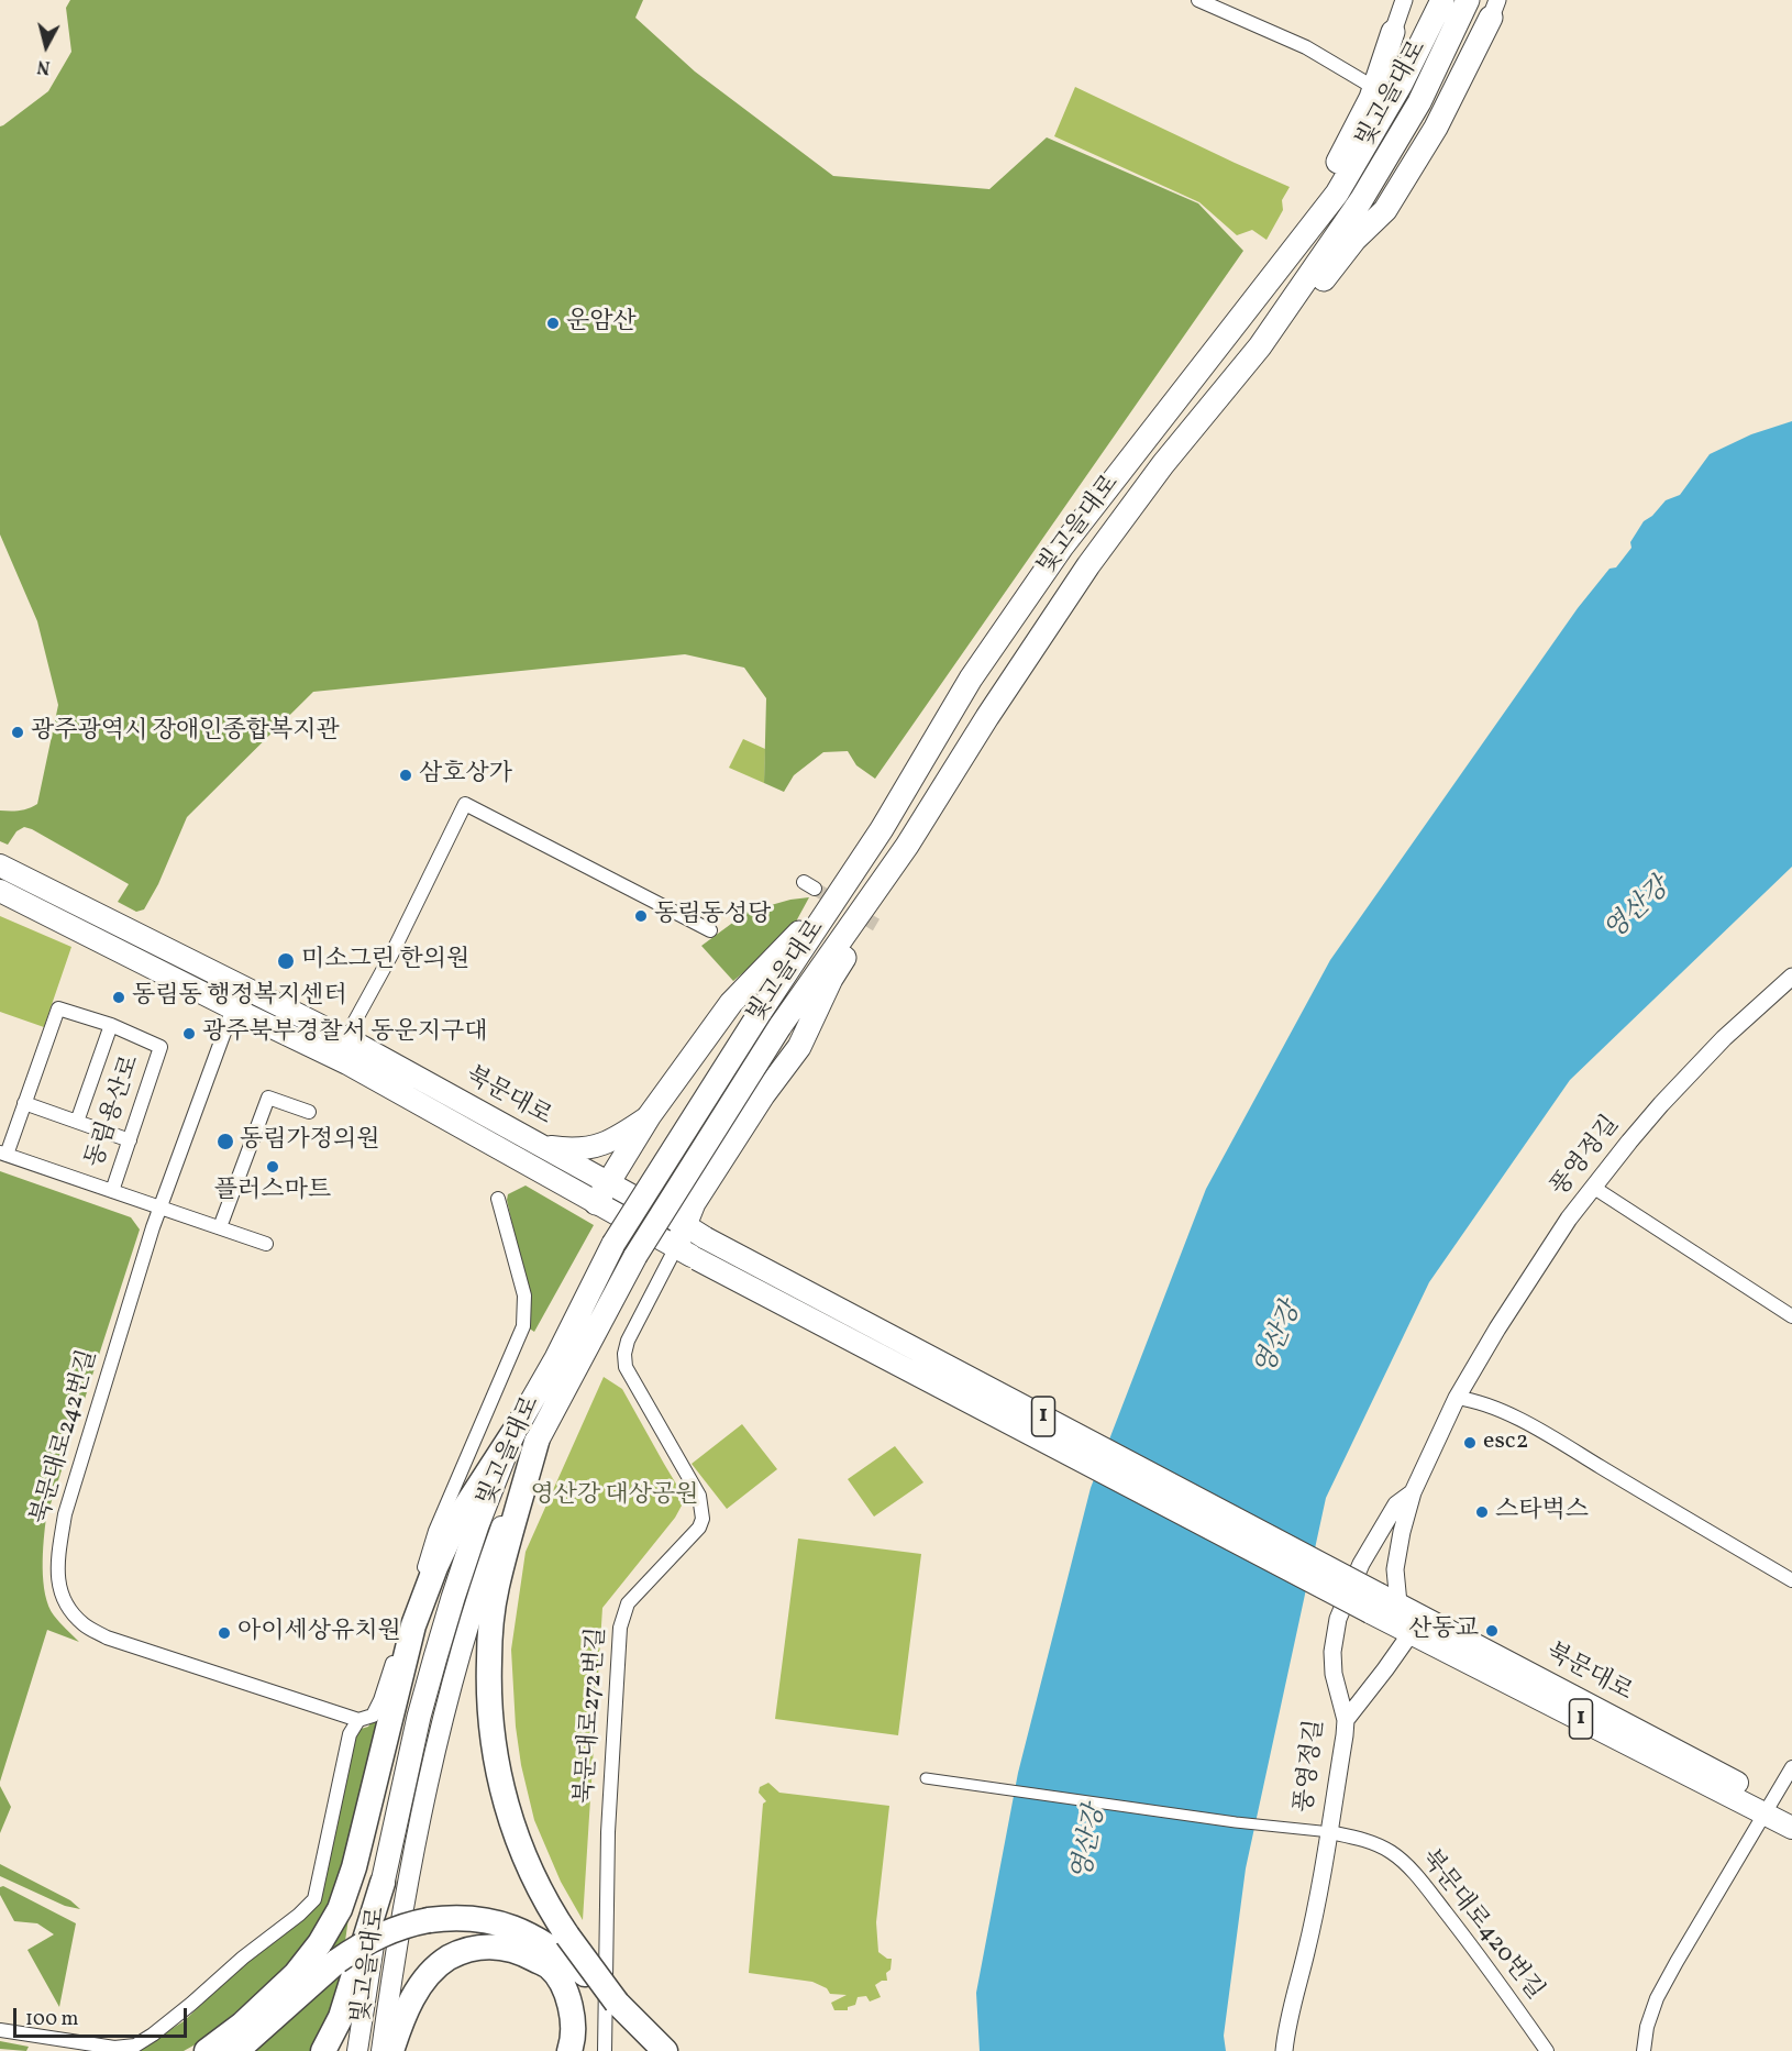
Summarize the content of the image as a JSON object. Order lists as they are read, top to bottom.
{
  "streets": {
    "highway": ["빛고을대로"],
    "main road": ["북문대로", "1"],
    "street": [
      "동림용산로",
      "풍영정길",
      "북문대로242번길",
      "북문대로272번길",
      "북문대로420번길"
    ]
  },
  "crossings": [
    ["북문대로", "북문대로242번길"],
    ["북문대로", "북문대로272번길"],
    ["동림용산로", "북문대로242번길"],
    ["풍영정길", "북문대로420번길"]
  ],
  "water": ["영산강"],
  "parks": ["영산강 대상공원"],
  "places": [
    "운암산",
    "광주광역시 장애인종합복지관",
    "삼호상가",
    "동림동성당",
    "미소그린 한의원",
    "동림동 행정복지센터",
    "광주북부경찰서 동운지구대",
    "동림가정의원",
    "플러스마트",
    "esc2",
    "스타벅스",
    "산동교",
    "아이세상유치원"
  ],
  "scale_bar": "100 m",
  "north": "bottom"
}
